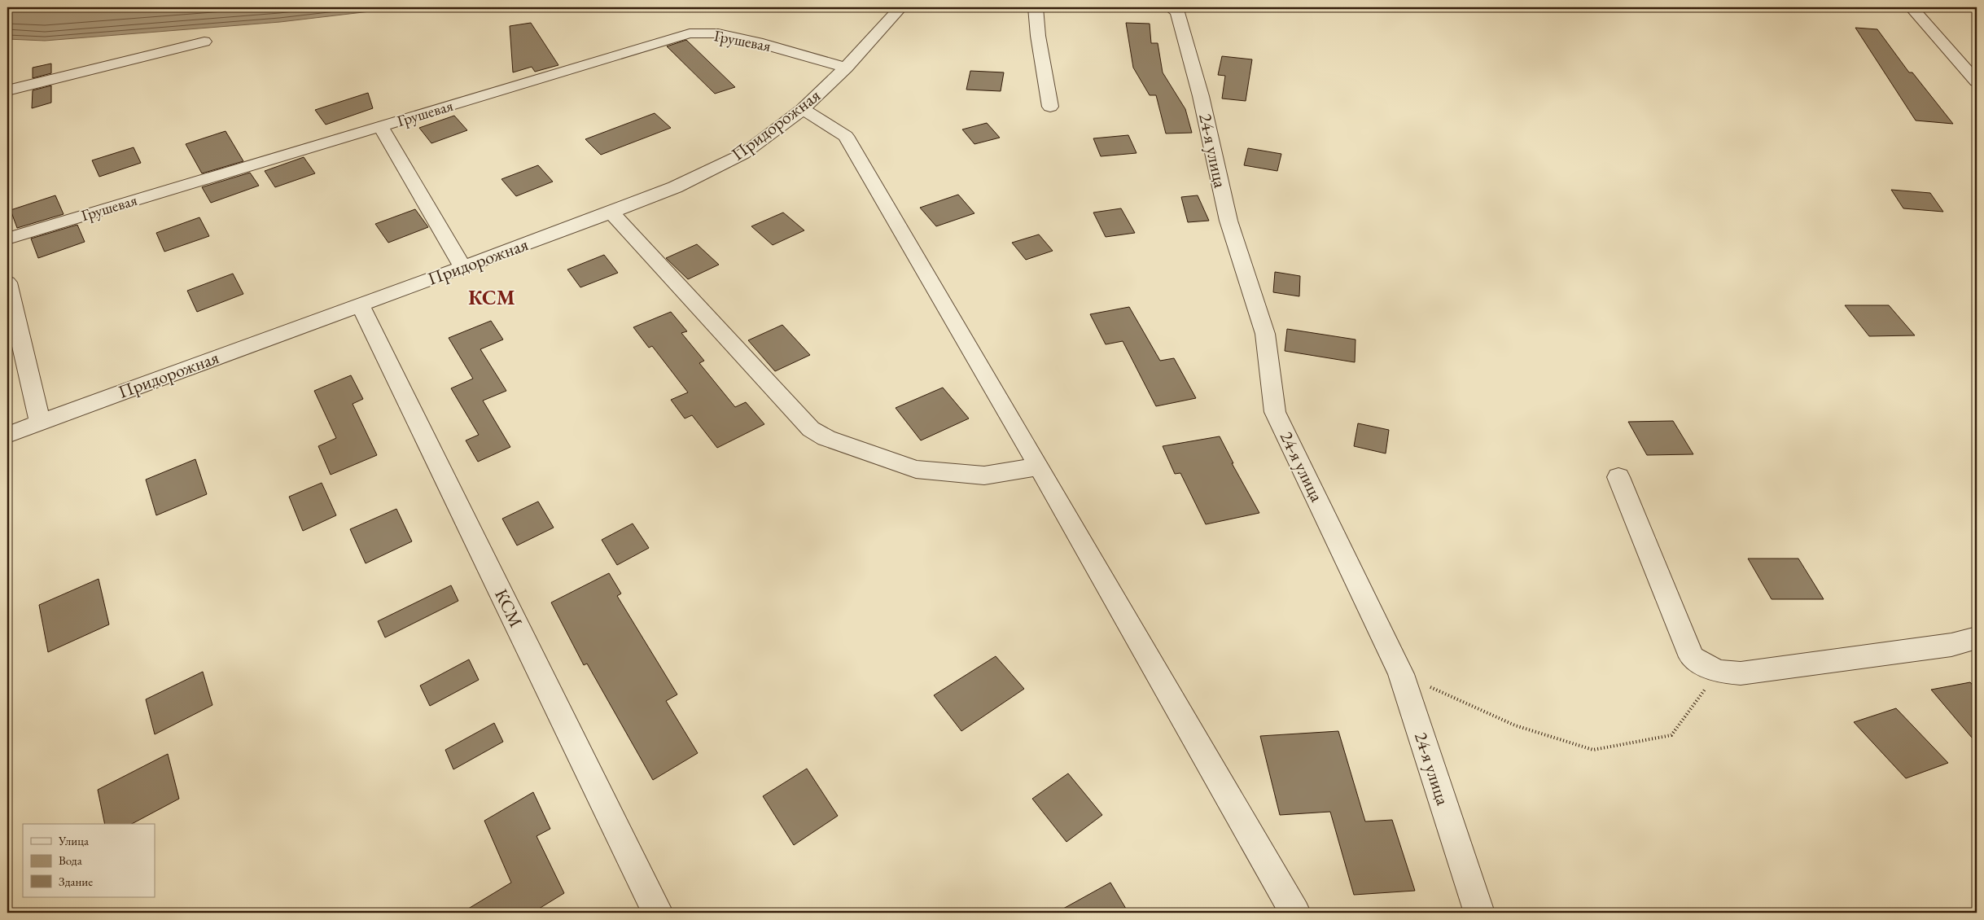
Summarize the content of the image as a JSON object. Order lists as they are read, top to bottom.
{
  "streets": {
    "street": [
      "Грушевая",
      "Придорожная",
      "24-я улица",
      "КСМ"
    ]
  },
  "crossings": [
    ["Грушевая", "Придорожная"],
    ["Придорожная", "КСМ"]
  ],
  "districts": ["КСМ"],
  "legend": ["Улица", "Вода", "Здание"]
}
